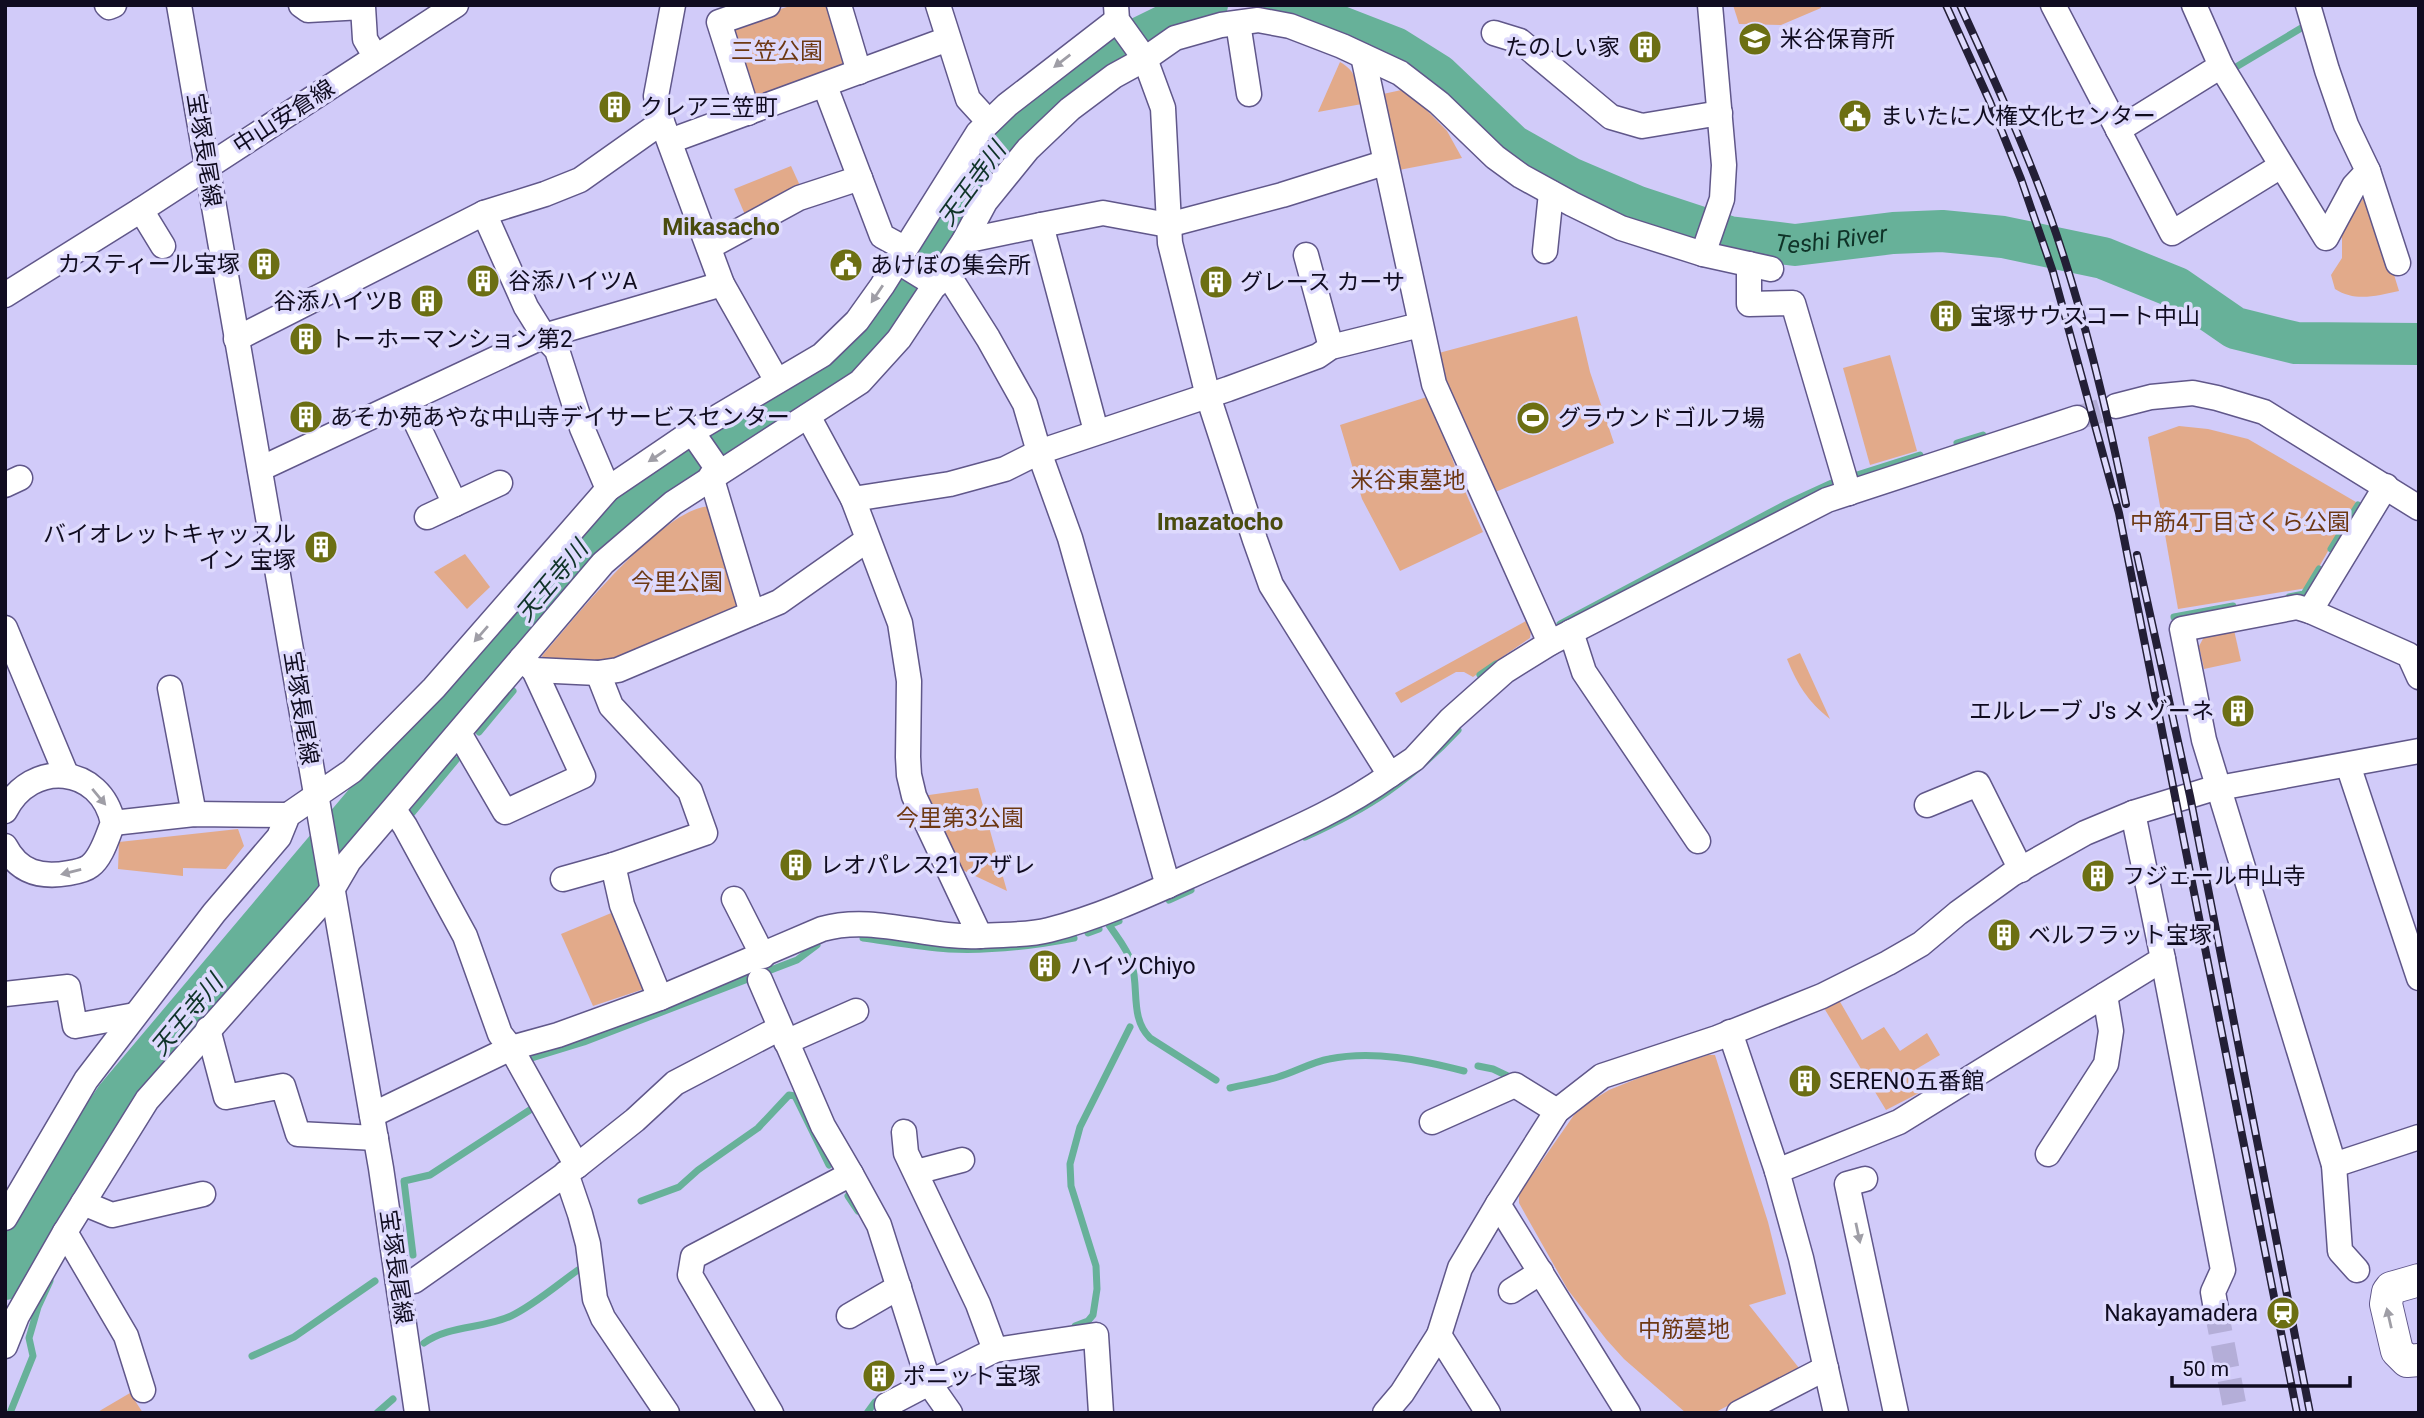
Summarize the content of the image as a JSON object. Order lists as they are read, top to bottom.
{
  "streets": {
    "street": ["中山安倉線", "宝塚長尾線"]
  },
  "crossings": [
    ["中山安倉線", "宝塚長尾線"]
  ],
  "districts": ["Mikasacho", "Imazatocho"],
  "water": ["天王寺川", "Teshi River"],
  "parks": [
    "三笠公園",
    "米谷東墓地",
    "中筋4丁目さくら公園",
    "今里公園",
    "今里第3公園",
    "中筋墓地"
  ],
  "places": {
    "school or university": ["米谷保育所"],
    "building": [
      "たのしい家",
      "クレア三笠町",
      "カスティール宝塚",
      "谷添ハイツA",
      "グレース カーサ",
      "谷添ハイツB",
      "宝塚サウスコート中山",
      "トーホーマンション第2",
      "あそか苑あやな中山寺デイサービスセンター",
      "バイオレットキャッスル イン 宝塚",
      "エルレーブ J's メゾーネ",
      "レオパレス21 アザレ",
      "フジェール中山寺",
      "ベルフラット宝塚",
      "ハイツChiyo",
      "SERENO五番館",
      "ポニット宝塚"
    ],
    "public building": ["まいたに人権文化センター", "あけぼの集会所"],
    "sports": ["グラウンドゴルフ場"],
    "station": ["Nakayamadera"]
  },
  "scale_bar": "50 m"
}
